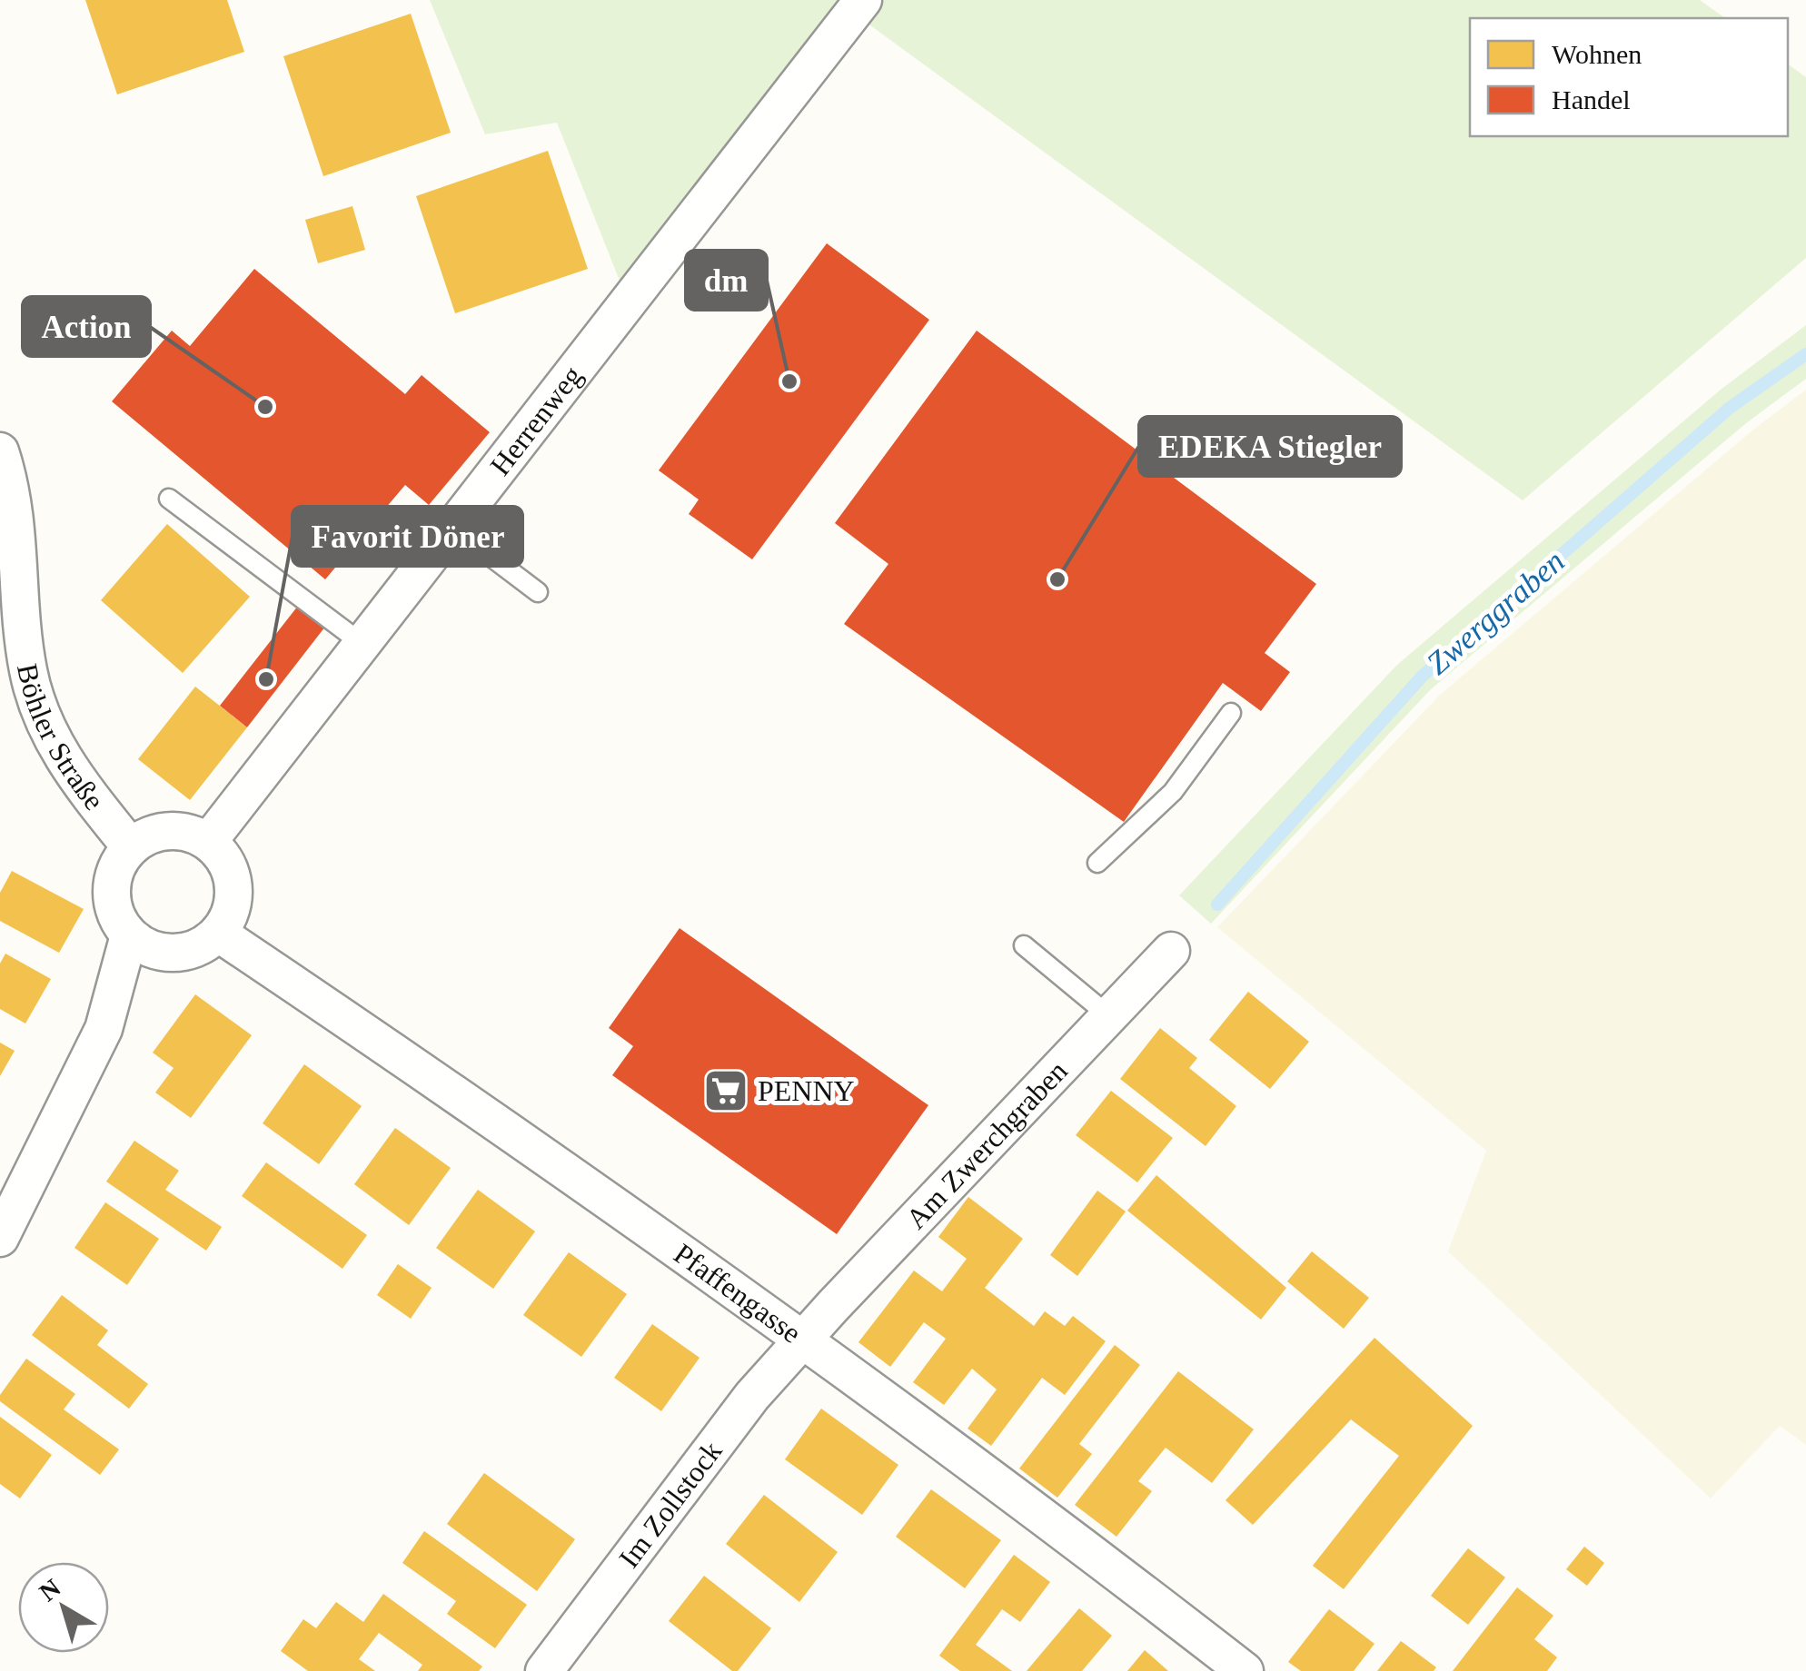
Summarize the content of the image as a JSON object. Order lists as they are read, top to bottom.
{
  "streets": {
    "street": [
      "Herrenweg",
      "Böhler Straße",
      "Am Zwerchgraben",
      "Pfaffengasse",
      "Im Zollstock"
    ]
  },
  "crossings": [
    ["Herrenweg", "Böhler Straße"],
    ["Herrenweg", "Pfaffengasse"],
    ["Böhler Straße", "Pfaffengasse"],
    ["Am Zwerchgraben", "Pfaffengasse"],
    ["Am Zwerchgraben", "Im Zollstock"],
    ["Pfaffengasse", "Im Zollstock"]
  ],
  "water": ["Zwerggraben"],
  "places": {
    "other": [
      "dm",
      "Action",
      "EDEKA Stiegler",
      "Favorit Döner"
    ],
    "supermarket": ["PENNY"]
  },
  "legend": ["Wohnen", "Handel"],
  "north": "top left"
}
